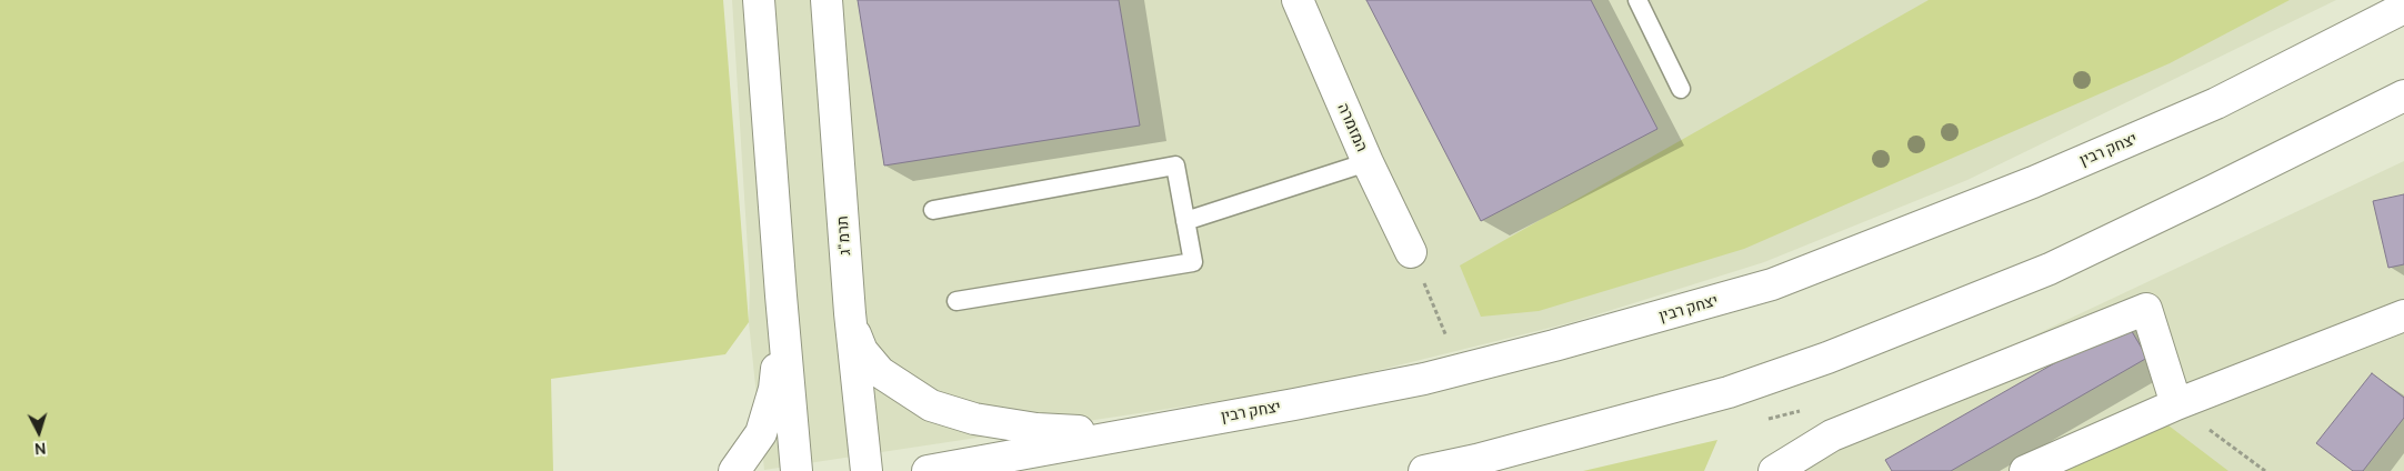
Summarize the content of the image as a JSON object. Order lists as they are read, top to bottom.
{
  "streets": {
    "main road": ["המזמרה", "יצחק רבין", "תרמ\"ג"]
  },
  "north": "bottom"
}
